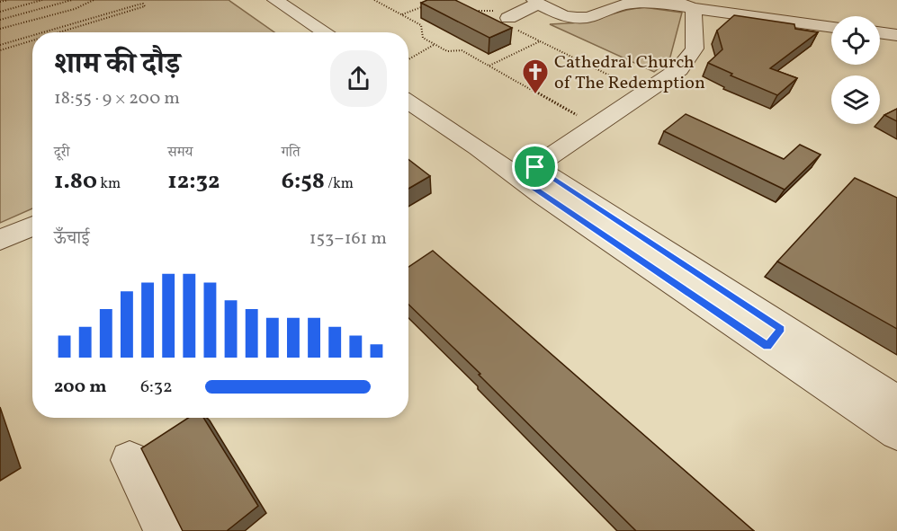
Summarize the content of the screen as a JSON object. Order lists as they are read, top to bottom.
{
  "places": {
    "church": ["Cathedral Church of The Redemption"]
  },
  "page": {
    "heading": ["शाम की दौड़", "18:55 · 9 × 200 m"],
    "stats": [
      ["दूरी", "1.80 km"],
      ["समय", "12:32"],
      ["गति", "6:58 /km"]
    ],
    "chart": ["ऊँचाई", "153–161 m"],
    "list": [
      {
        "name": "200 m",
        "note": "6:32"
      }
    ]
  }
}
